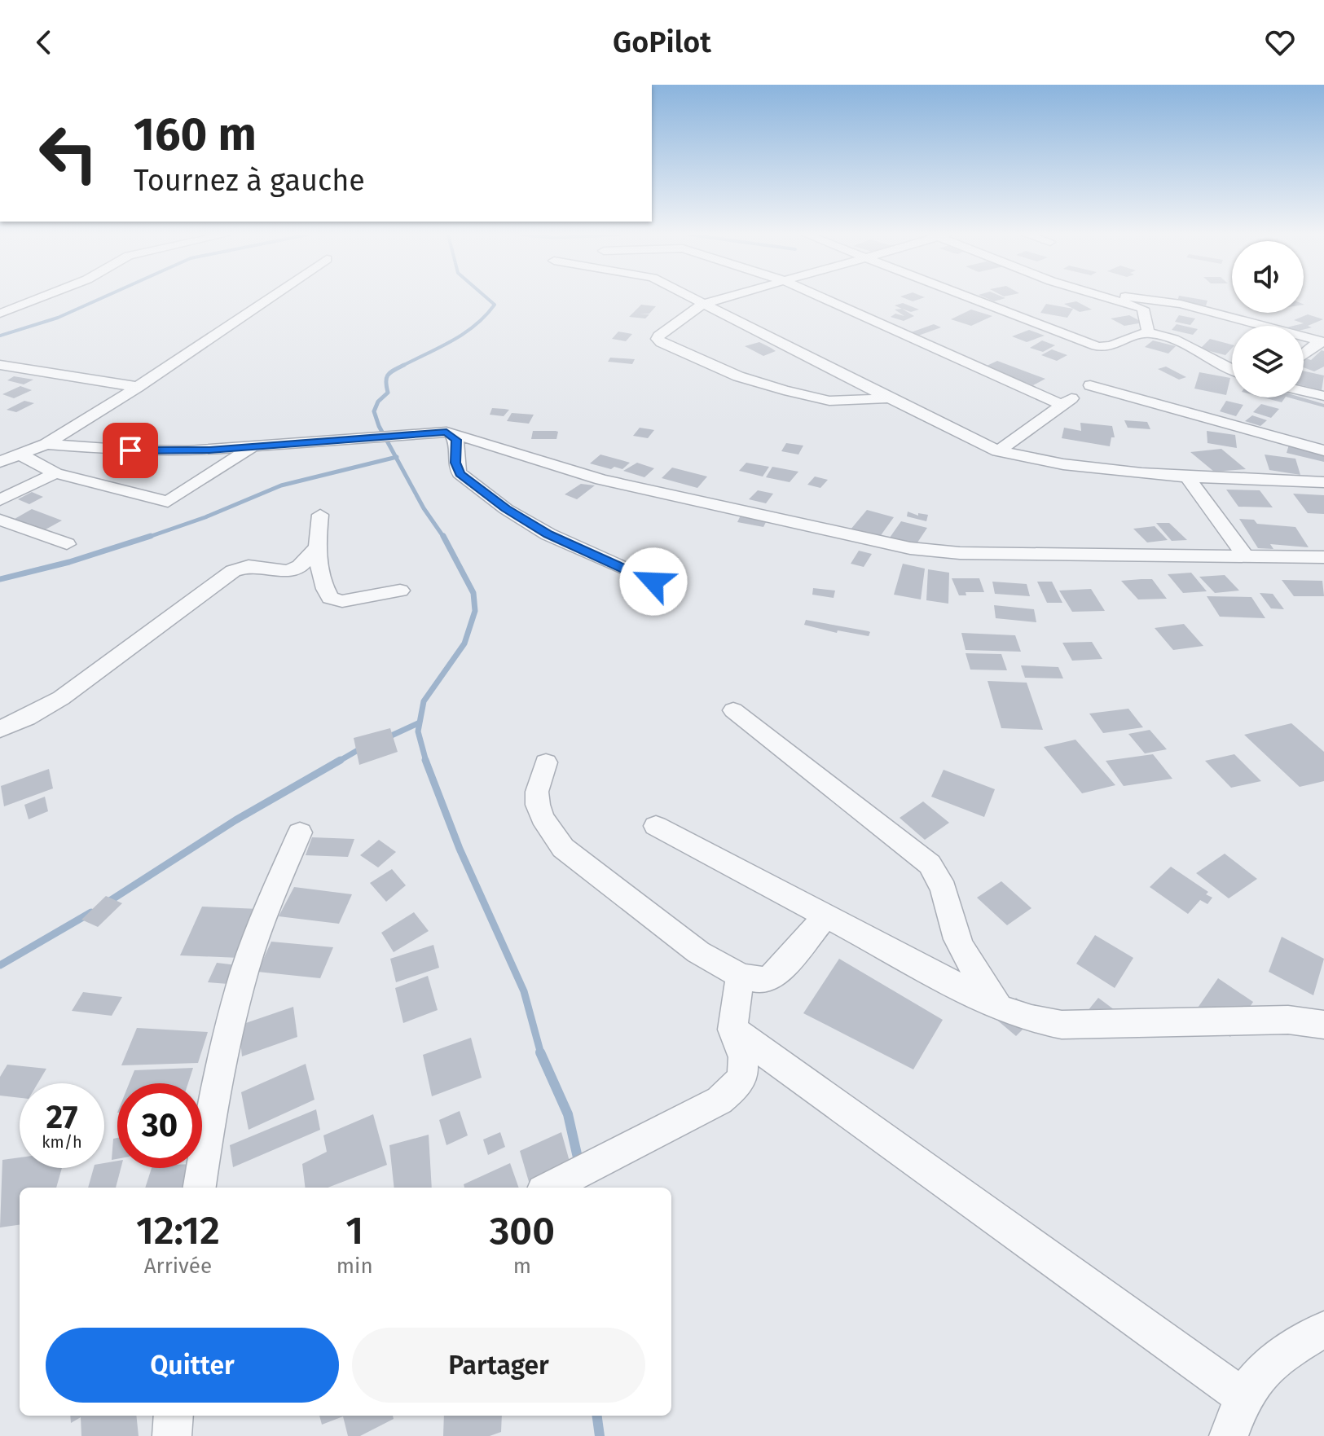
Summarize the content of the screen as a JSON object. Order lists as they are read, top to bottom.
{
  "page": {
    "header": "GoPilot",
    "turn": ["160 m", "Tournez à gauche"],
    "speed": "27 km/h",
    "limit": "30",
    "eta": [
      "12:12",
      "Arrivée",
      "1",
      "min",
      "300",
      "m"
    ],
    "buttons": ["Quitter", "Partager"]
  }
}
